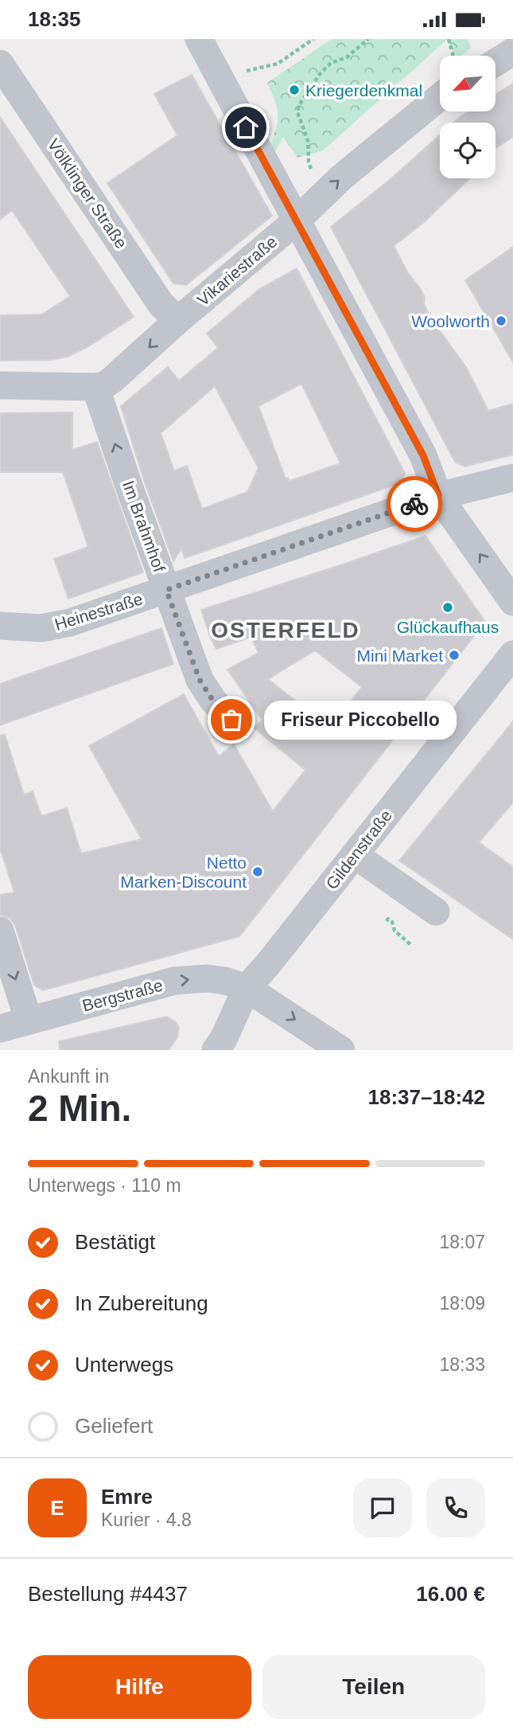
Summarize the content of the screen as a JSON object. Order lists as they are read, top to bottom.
{
  "streets": {
    "street": [
      "Völklinger Straße",
      "Vikariestraße",
      "Im Brahmhof",
      "Heinestraße",
      "Gildenstraße",
      "Bergstraße"
    ]
  },
  "crossings": [
    ["Völklinger Straße", "Vikariestraße"],
    ["Vikariestraße", "Im Brahmhof"],
    ["Im Brahmhof", "Heinestraße"],
    ["Gildenstraße", "Bergstraße"]
  ],
  "one_way": ["Im Brahmhof", "Bergstraße"],
  "districts": ["OSTERFELD"],
  "places": [
    "Kriegerdenkmal",
    "Woolworth",
    "Glückaufhaus",
    "Mini Market",
    "Friseur Piccobello",
    "Netto Marken-Discount"
  ],
  "north": "bottom left",
  "page": {
    "status": "18:35",
    "bubble": "Friseur Piccobello",
    "heading": ["2 Min.", "Ankunft in", "18:37–18:42"],
    "panel": [
      "Emre",
      "Kurier · 4.8",
      "Bestellung #4437",
      "16.00 €"
    ],
    "bar": "Unterwegs · 110 m",
    "list": [
      ["Bestätigt", "18:07"],
      ["In Zubereitung", "18:09"],
      ["Unterwegs", "18:33"],
      "Geliefert"
    ],
    "round": "E",
    "buttons": ["Hilfe", "Teilen"]
  }
}
